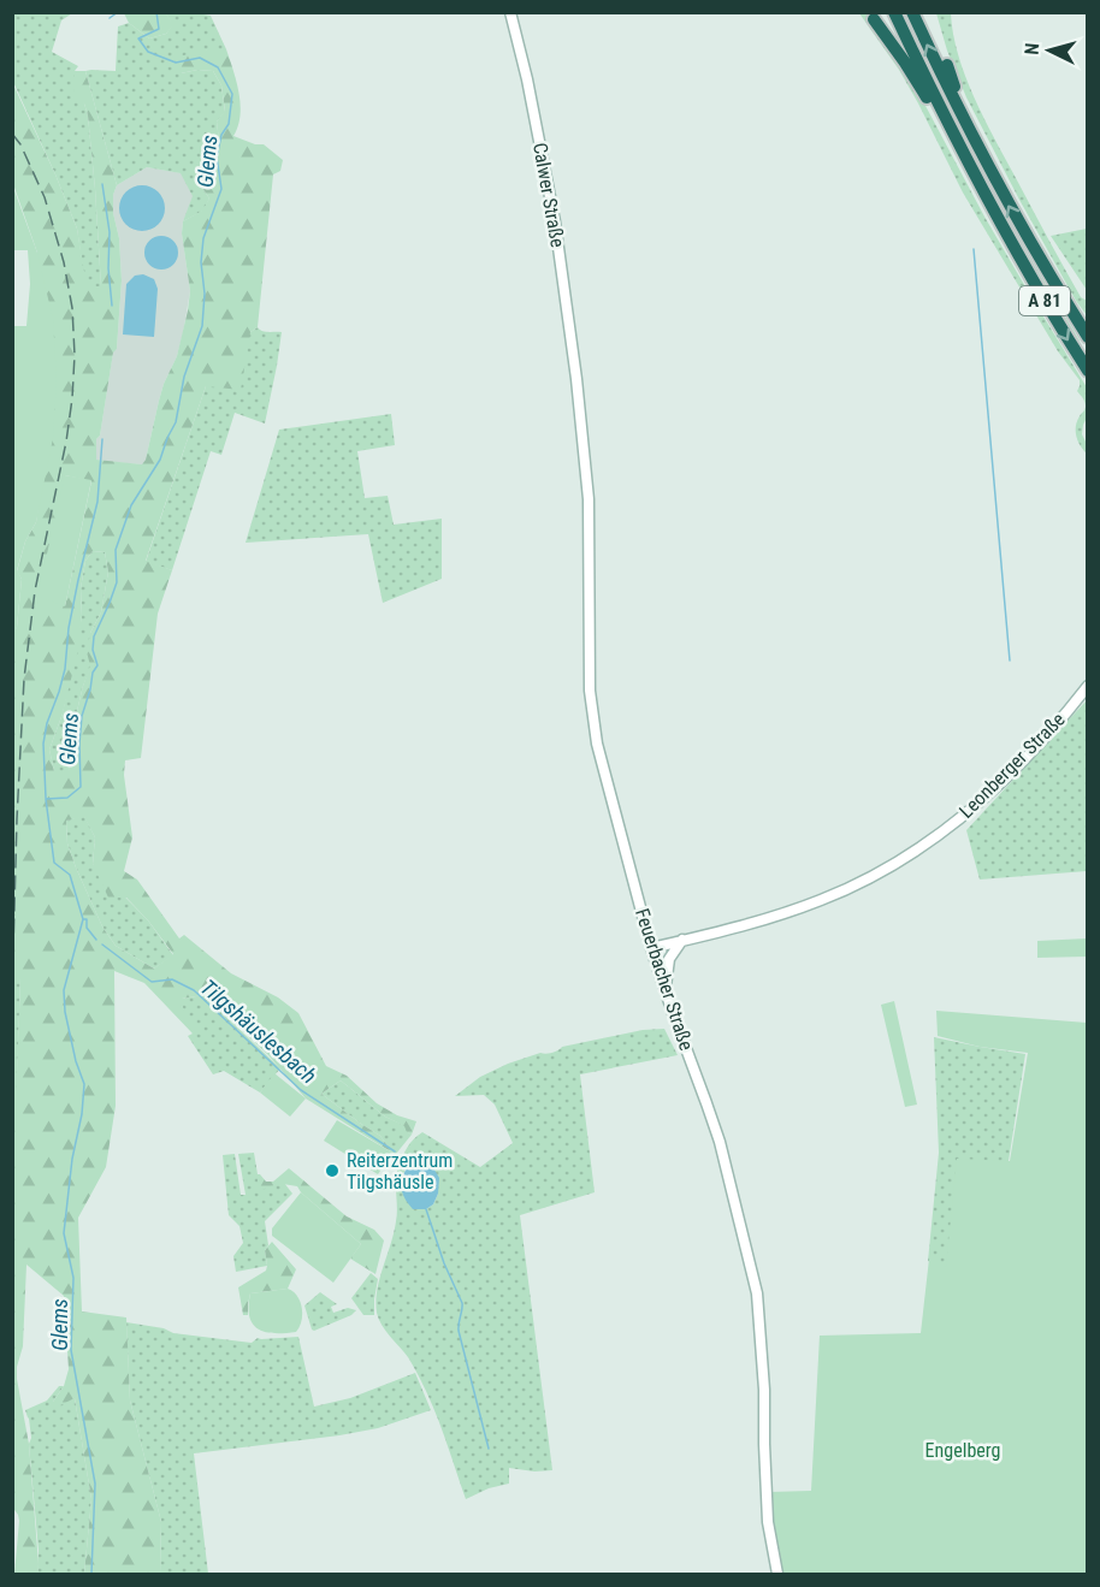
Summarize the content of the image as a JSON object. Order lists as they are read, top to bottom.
{
  "streets": {
    "highway": ["A 81"],
    "main road": ["Calwer Straße", "Leonberger Straße", "Feuerbacher Straße"]
  },
  "crossings": [
    ["Calwer Straße", "Feuerbacher Straße"],
    ["Leonberger Straße", "Feuerbacher Straße"]
  ],
  "water": ["Glems", "Tilgshäuslesbach"],
  "parks": ["Engelberg"],
  "places": ["Reiterzentrum Tilgshäusle"],
  "north": "left"
}
